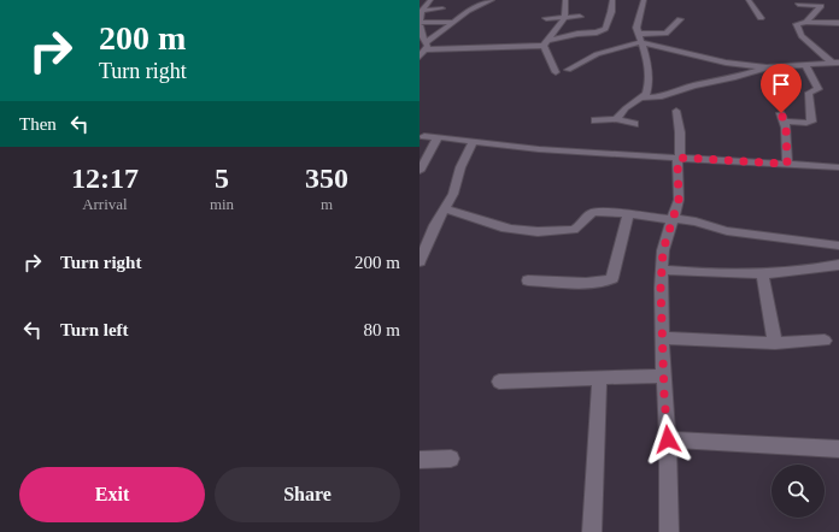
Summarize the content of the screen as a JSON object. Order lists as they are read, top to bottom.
{
  "page": {
    "turn": ["200 m", "Turn right"],
    "then": "Then",
    "eta": [
      "12:17",
      "Arrival",
      "5",
      "min",
      "350",
      "m"
    ],
    "list": [
      {
        "name": "Turn right",
        "value": "200 m"
      },
      {
        "name": "Turn left",
        "value": "80 m"
      }
    ],
    "buttons": ["Exit", "Share"]
  }
}
